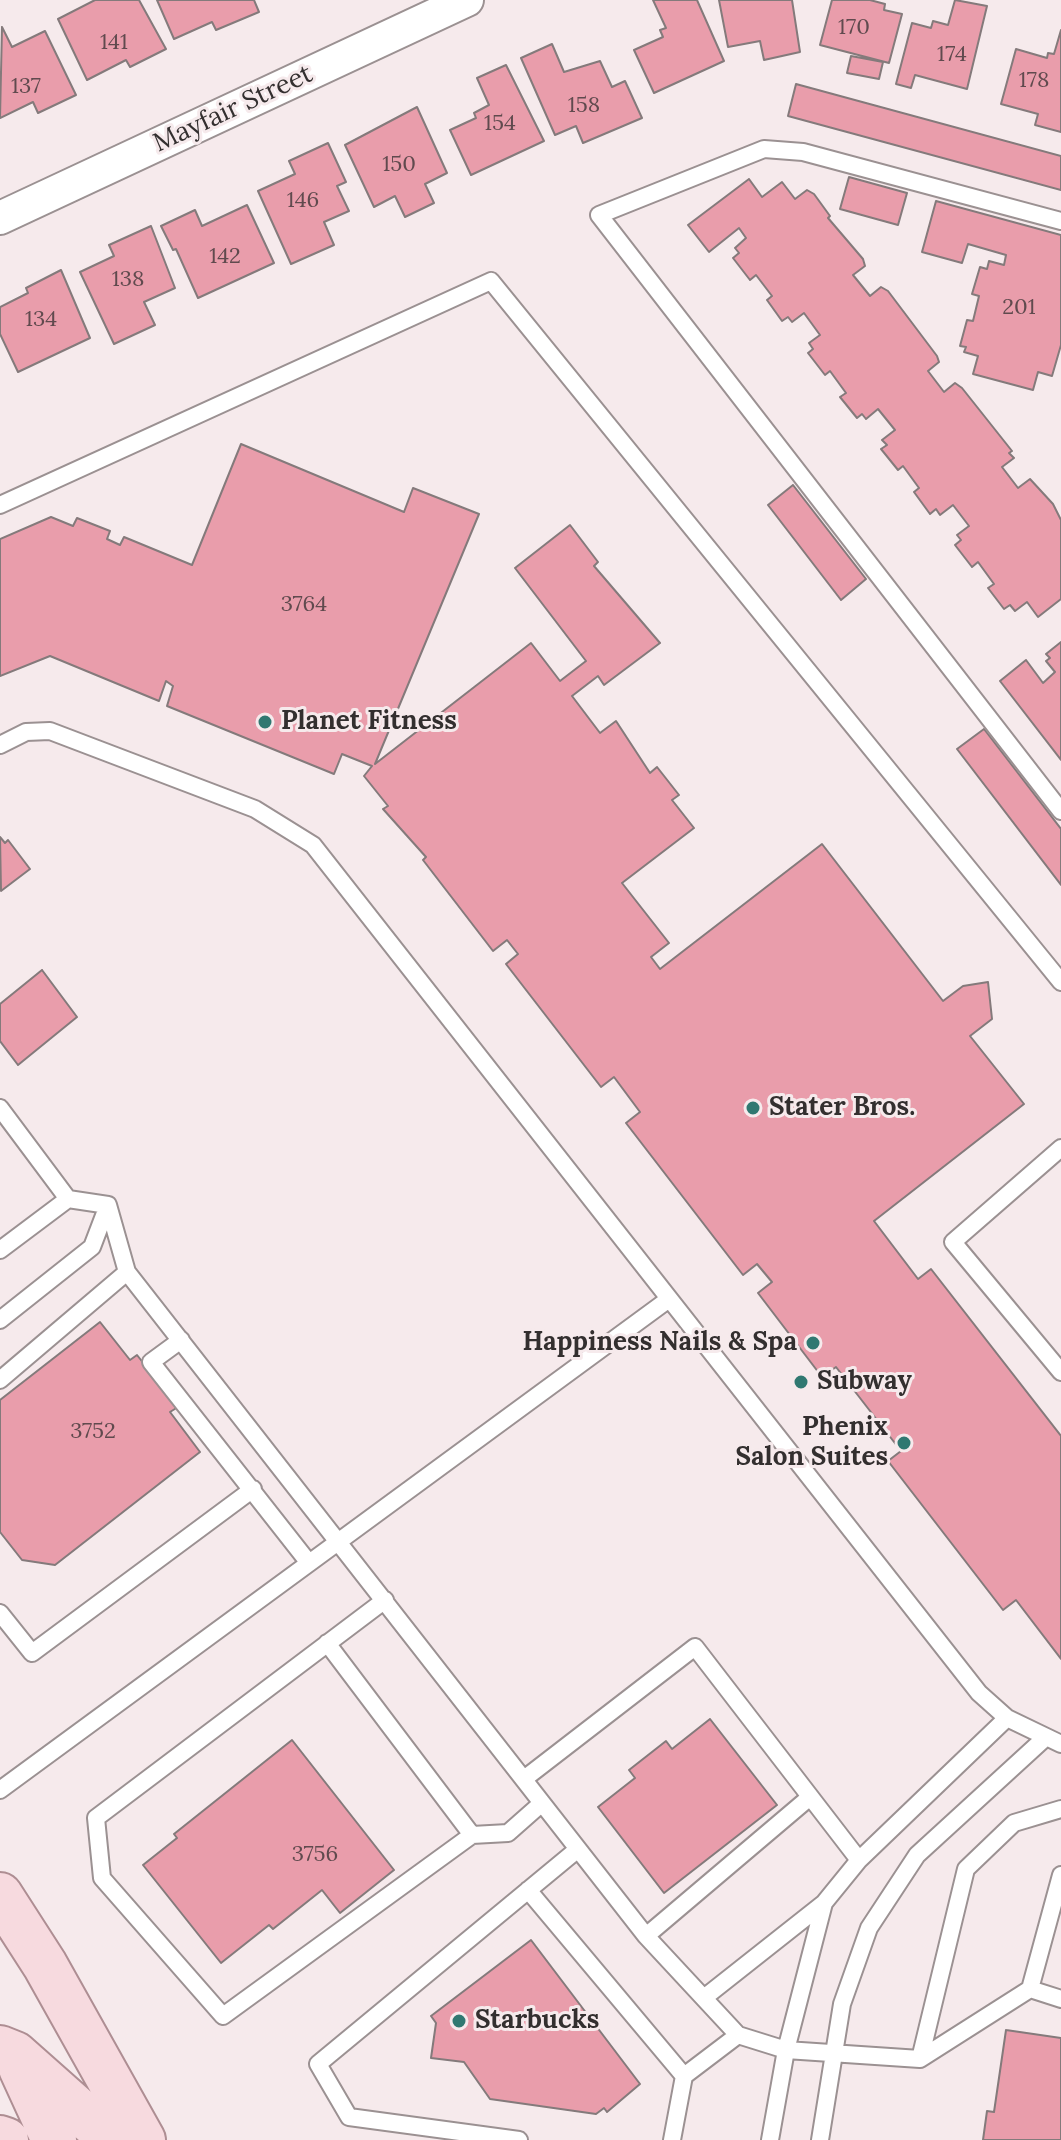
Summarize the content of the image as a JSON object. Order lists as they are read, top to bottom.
{
  "streets": {
    "street": ["Mayfair Street"]
  },
  "places": [
    "Planet Fitness",
    "Stater Bros.",
    "Happiness Nails & Spa",
    "Subway",
    "Phenix Salon Suites",
    "Starbucks"
  ],
  "house_numbers": [
    "170",
    "141",
    "174",
    "178",
    "137",
    "158",
    "154",
    "150",
    "146",
    "142",
    "138",
    "201",
    "134",
    "3764",
    "3752",
    "3756"
  ]
}
